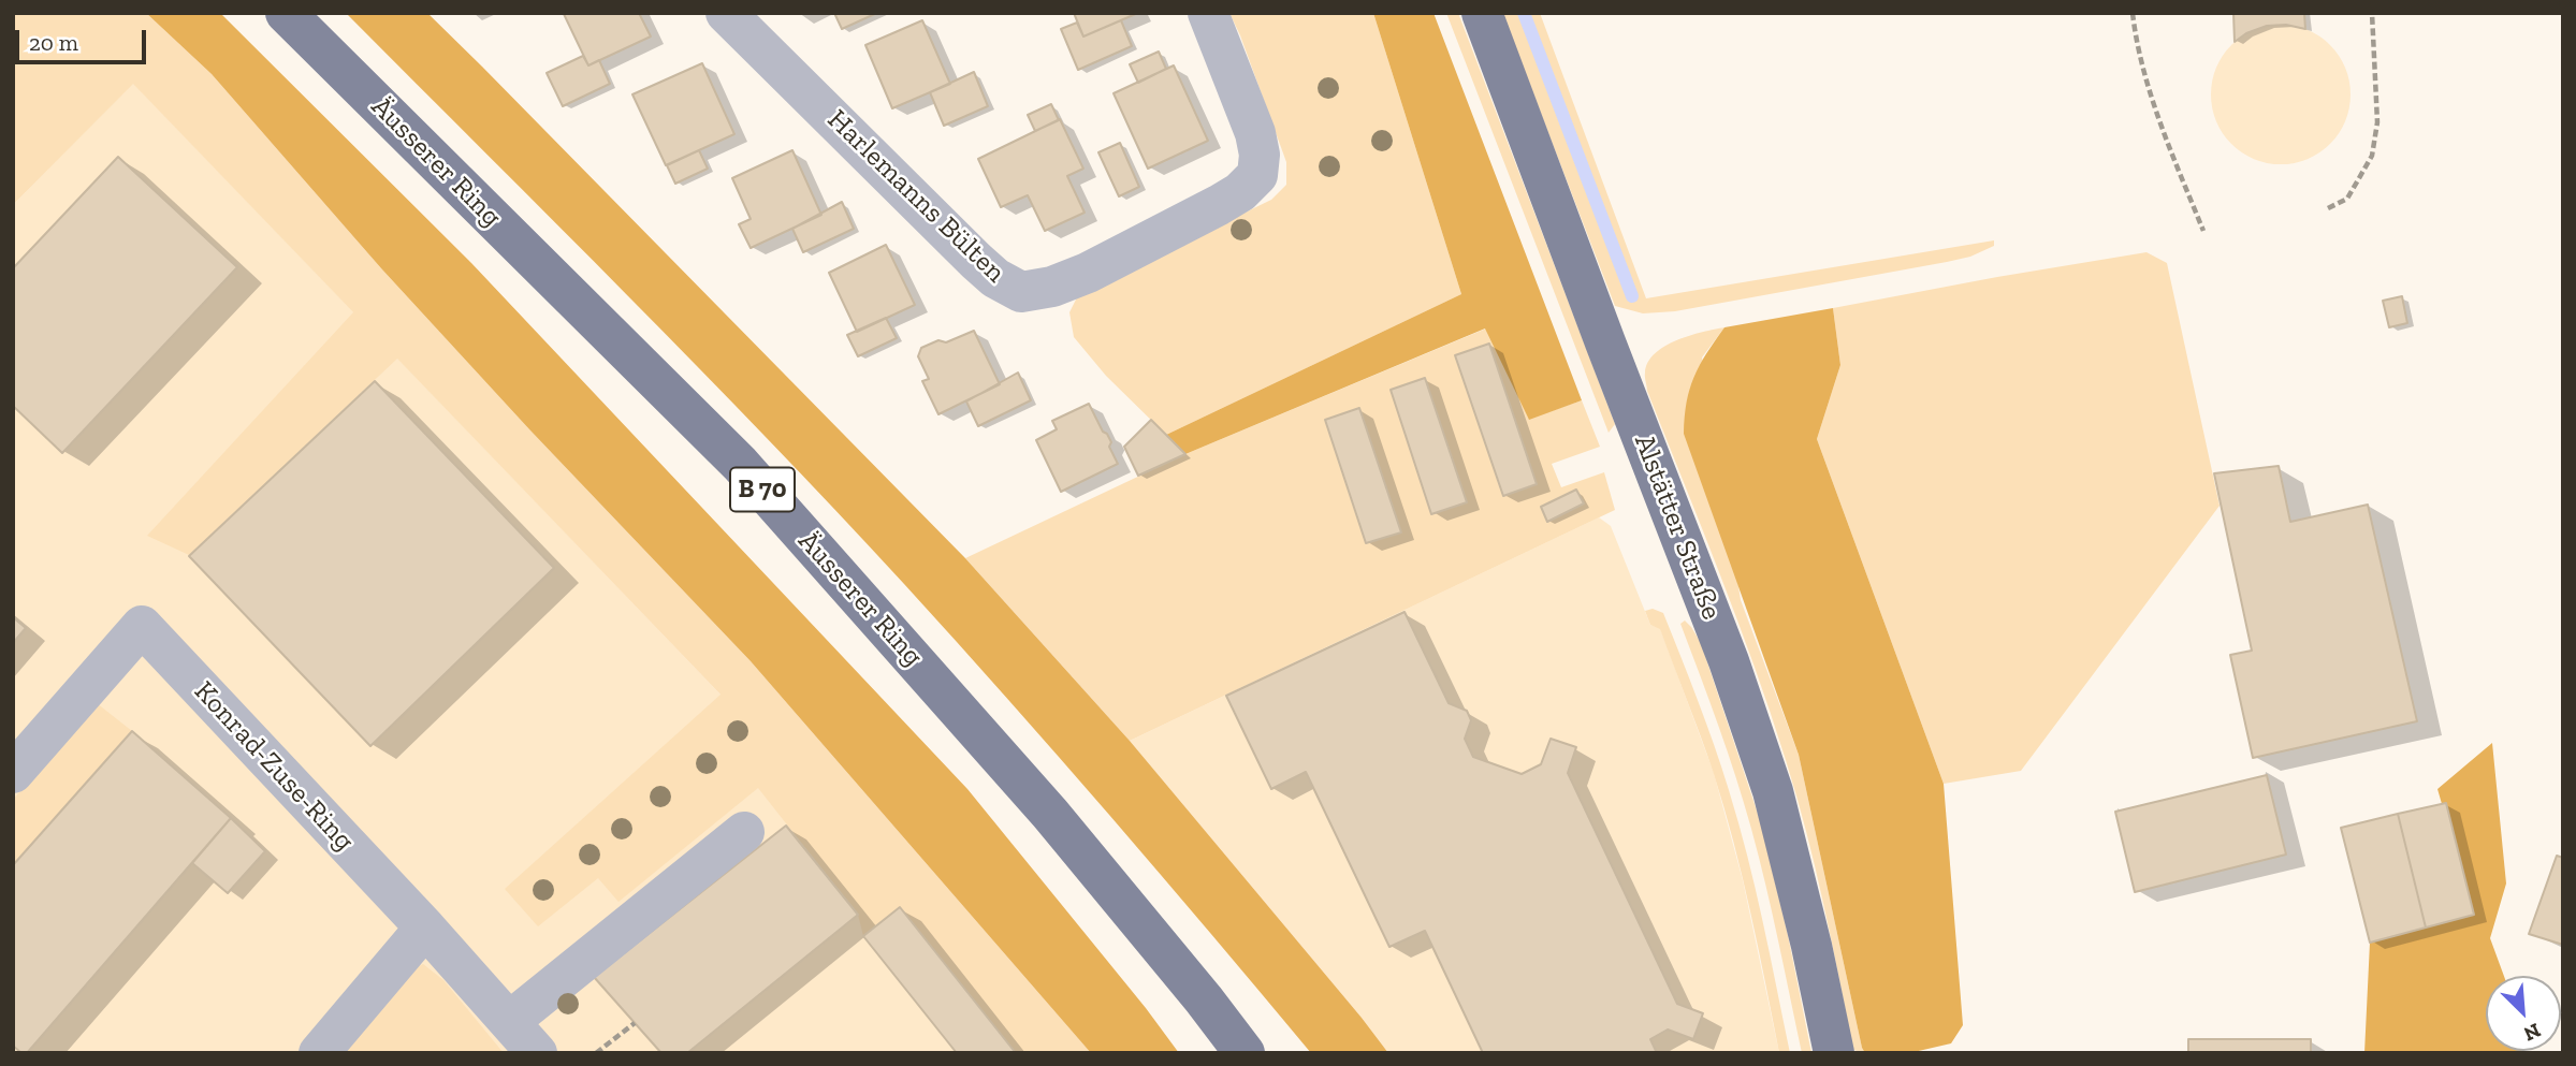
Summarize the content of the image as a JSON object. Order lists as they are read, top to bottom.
{
  "streets": {
    "main road": ["Äusserer Ring", "B 70", "Alstätter Straße"],
    "street": ["Harlemanns Bülten", "Konrad-Zuse-Ring"]
  },
  "scale_bar": "20 m",
  "north": "bottom right"
}
